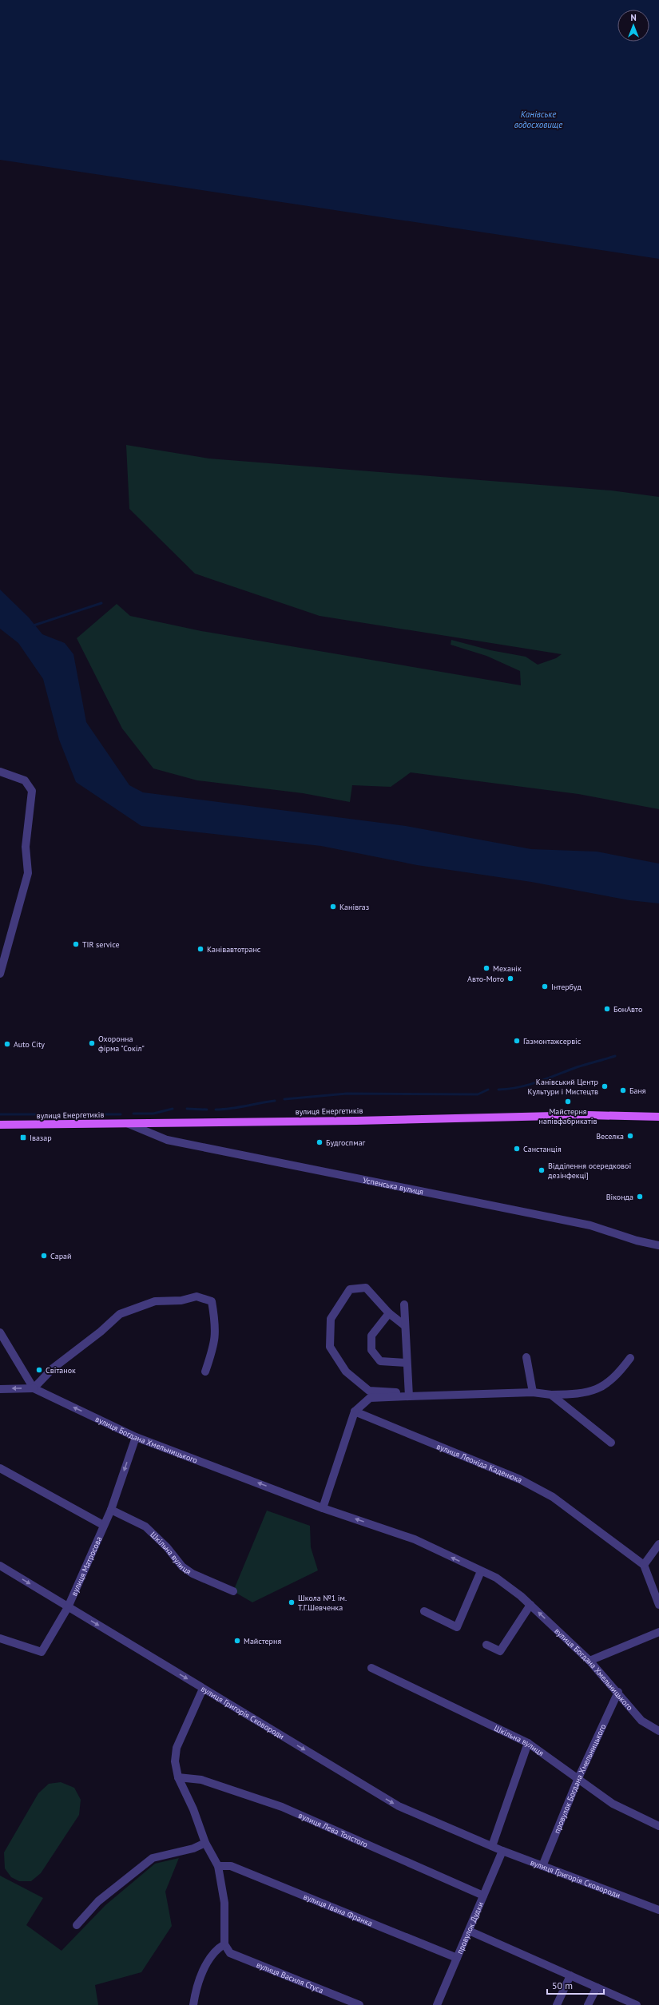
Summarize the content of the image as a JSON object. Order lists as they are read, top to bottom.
{
  "streets": {
    "main road": ["вулиця Енергетиків"],
    "street": [
      "Успенська вулиця",
      "вулиця Богдана Хмельницького",
      "вулиця Леоніда Каденюка",
      "Шкільна вулиця",
      "вулиця Матросова",
      "вулиця Григорія Сковороди",
      "провулок Богдана Хмельницького",
      "вулиця Лева Толстого",
      "вулиця Івана Франка",
      "провулок Дудки",
      "вулиця Василя Стуса"
    ]
  },
  "crossings": [
    ["вулиця Енергетиків", "Успенська вулиця"],
    ["вулиця Богдана Хмельницького", "провулок Богдана Хмельницького"],
    ["Шкільна вулиця", "вулиця Матросова"],
    ["Шкільна вулиця", "провулок Богдана Хмельницького"],
    ["вулиця Матросова", "вулиця Григорія Сковороди"],
    ["вулиця Григорія Сковороди", "провулок Богдана Хмельницького"],
    ["вулиця Григорія Сковороди", "провулок Дудки"],
    ["вулиця Лева Толстого", "провулок Дудки"],
    ["вулиця Івана Франка", "провулок Дудки"]
  ],
  "one_way": ["вулиця Богдана Хмельницького", "вулиця Григорія Сковороди"],
  "water": ["Канівське водосховище"],
  "places": {
    "other": [
      "Канівгаз",
      "TIR service",
      "Канівавтотранс",
      "Механік",
      "Авто-Мото",
      "Інтербуд",
      "БонАвто",
      "Газмонтажсервіс",
      "Охоронна фірма \"Сокіл\"",
      "Auto City",
      "Канівський Центр Культури і Мистецтв",
      "Баня",
      "Майстерня напівфабрикатів",
      "Веселка",
      "Будгоспмаг",
      "Санстанція",
      "Відділення осередкової дезінфекці]",
      "Віконда",
      "Сарай",
      "Світанок",
      "Школа №1 ім. Т.Г.Шевченка",
      "Майстерня"
    ],
    "transit": ["Івазар"]
  },
  "scale_bar": "50 m",
  "north": "top"
}
